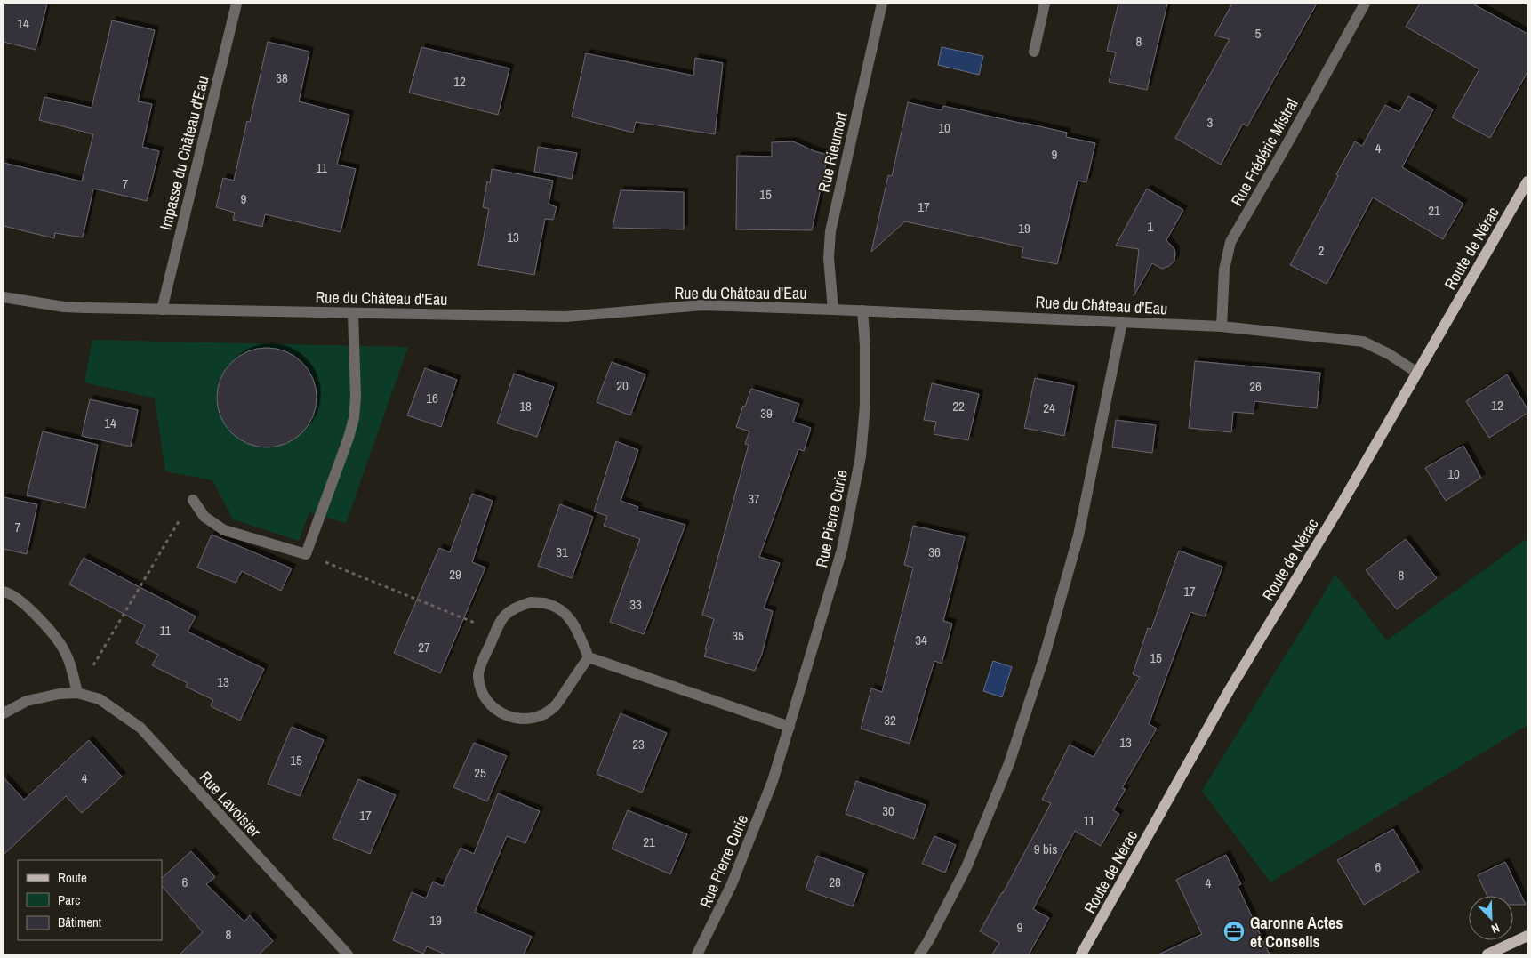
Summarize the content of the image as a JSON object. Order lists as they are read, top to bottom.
{
  "streets": {
    "main road": ["Route de Nérac"],
    "street": [
      "Rue Rieumort",
      "Rue Frédéric Mistral",
      "Impasse du Château d'Eau",
      "Rue du Château d'Eau",
      "Rue Pierre Curie",
      "Rue Lavoisier"
    ]
  },
  "crossings": [
    ["Rue Rieumort", "Rue du Château d'Eau"],
    ["Rue Frédéric Mistral", "Rue du Château d'Eau"],
    ["Impasse du Château d'Eau", "Rue du Château d'Eau"],
    ["Route de Nérac", "Rue du Château d'Eau"],
    ["Rue du Château d'Eau", "Rue Pierre Curie"]
  ],
  "places": {
    "office": ["Garonne Actes et Conseils"]
  },
  "house_numbers": [
    "14",
    "5",
    "8",
    "38",
    "12",
    "3",
    "10",
    "4",
    "9",
    "11",
    "7",
    "15",
    "9",
    "17",
    "21",
    "1",
    "19",
    "13",
    "2",
    "20",
    "26",
    "16",
    "12",
    "18",
    "22",
    "24",
    "39",
    "14",
    "10",
    "37",
    "7",
    "31",
    "36",
    "29",
    "8",
    "17",
    "33",
    "11",
    "35",
    "34",
    "27",
    "15",
    "13",
    "32",
    "13",
    "23",
    "15",
    "25",
    "4",
    "30",
    "17",
    "11",
    "21",
    "9 bis",
    "6",
    "6",
    "28",
    "4",
    "19",
    "9",
    "8"
  ],
  "legend": ["Route", "Parc", "Bâtiment"],
  "north": "bottom right"
}
